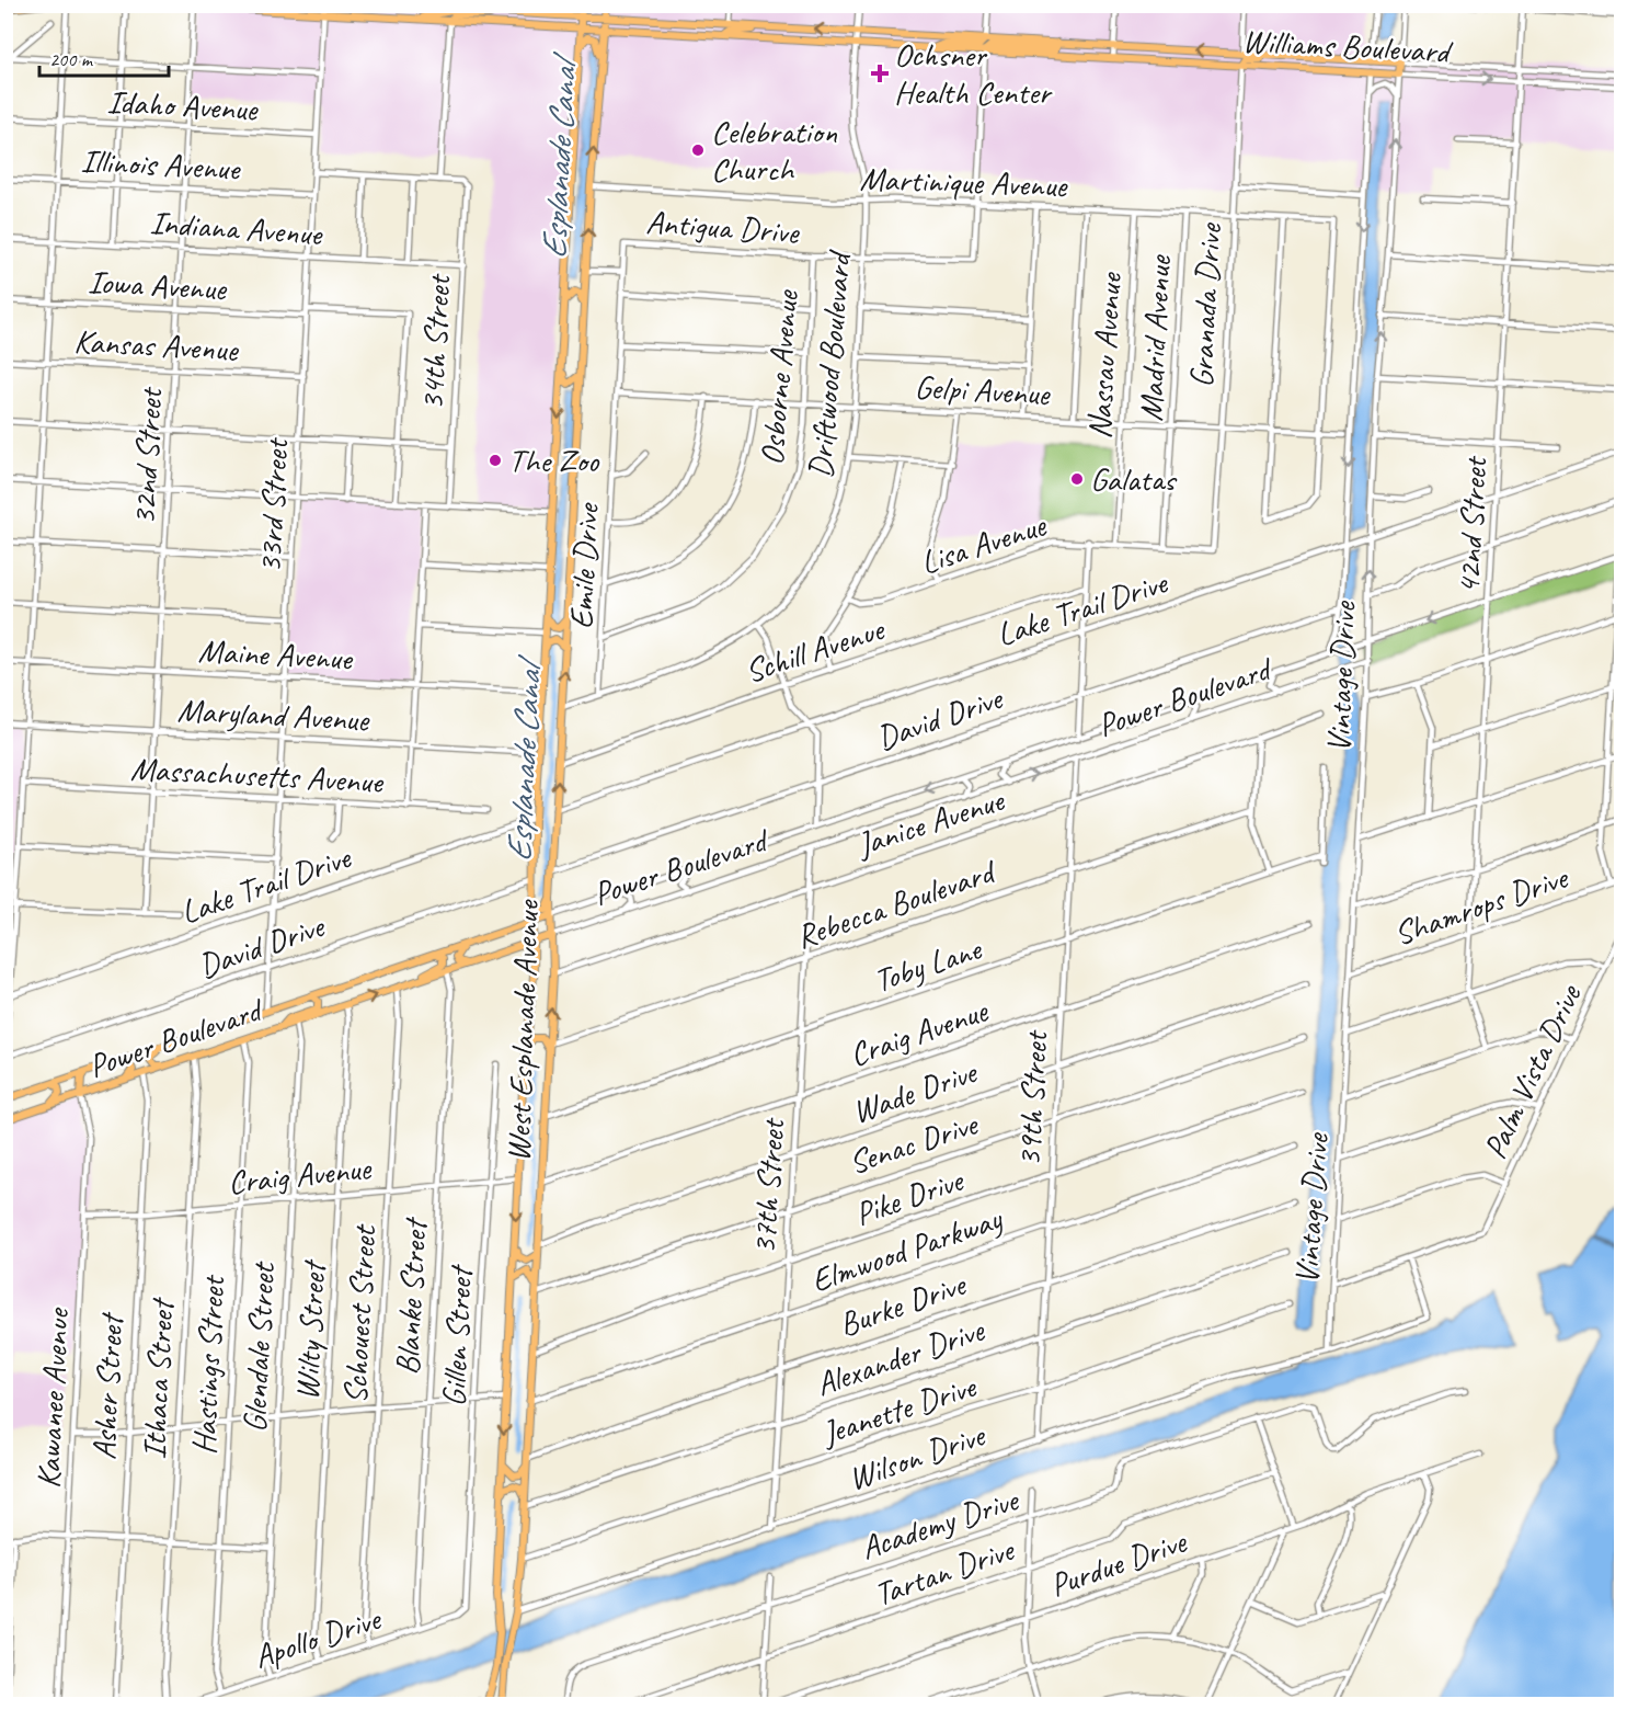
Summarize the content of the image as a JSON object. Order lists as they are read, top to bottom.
{
  "streets": {
    "main road": [
      "Williams Boulevard",
      "Vintage Drive",
      "Power Boulevard",
      "West Esplanade Avenue"
    ],
    "street": [
      "Idaho Avenue",
      "Illinois Avenue",
      "Martinique Avenue",
      "Antigua Drive",
      "Indiana Avenue",
      "Iowa Avenue",
      "Granada Drive",
      "Madrid Avenue",
      "34th Street",
      "Kansas Avenue",
      "Nassau Avenue",
      "Driftwood Boulevard",
      "Osborne Avenue",
      "Gelpi Avenue",
      "32nd Street",
      "33rd Street",
      "42nd Street",
      "Lisa Avenue",
      "Emile Drive",
      "Lake Trail Drive",
      "Schill Avenue",
      "Maine Avenue",
      "Maryland Avenue",
      "David Drive",
      "Massachusetts Avenue",
      "Janice Avenue",
      "Rebecca Boulevard",
      "Shamrops Drive",
      "Toby Lane",
      "Craig Avenue",
      "Palm Vista Drive",
      "Wade Drive",
      "39th Street",
      "Senac Drive",
      "37th Street",
      "Pike Drive",
      "Elmwood Parkway",
      "Blanke Street",
      "Burke Drive",
      "Schouest Street",
      "Wilty Street",
      "Gillen Street",
      "Glendale Street",
      "Alexander Drive",
      "Hastings Street",
      "Ithaca Street",
      "Asher Street",
      "Kawanee Avenue",
      "Jeanette Drive",
      "Wilson Drive",
      "Academy Drive",
      "Purdue Drive",
      "Tartan Drive",
      "Apollo Drive"
    ]
  },
  "crossings": [
    ["Williams Boulevard", "Granada Drive"],
    ["Williams Boulevard", "Driftwood Boulevard"],
    ["Williams Boulevard", "32nd Street"],
    ["Williams Boulevard", "33rd Street"],
    ["Williams Boulevard", "42nd Street"],
    ["Williams Boulevard", "Vintage Drive"],
    ["Williams Boulevard", "West Esplanade Avenue"],
    ["Idaho Avenue", "32nd Street"],
    ["Idaho Avenue", "33rd Street"],
    ["Illinois Avenue", "32nd Street"],
    ["Illinois Avenue", "33rd Street"],
    ["Martinique Avenue", "Antigua Drive"],
    ["Martinique Avenue", "Granada Drive"],
    ["Martinique Avenue", "Madrid Avenue"],
    ["Martinique Avenue", "Nassau Avenue"],
    ["Martinique Avenue", "Driftwood Boulevard"],
    ["Martinique Avenue", "Gelpi Avenue"],
    ["Martinique Avenue", "West Esplanade Avenue"],
    ["Antigua Drive", "Driftwood Boulevard"],
    ["Antigua Drive", "Osborne Avenue"],
    ["Antigua Drive", "Emile Drive"],
    ["Indiana Avenue", "34th Street"],
    ["Indiana Avenue", "32nd Street"],
    ["Indiana Avenue", "33rd Street"],
    ["Iowa Avenue", "32nd Street"],
    ["Iowa Avenue", "33rd Street"],
    ["Granada Drive", "Gelpi Avenue"],
    ["Granada Drive", "Lisa Avenue"],
    ["Madrid Avenue", "Gelpi Avenue"],
    ["Madrid Avenue", "Lisa Avenue"],
    ["Kansas Avenue", "32nd Street"],
    ["Kansas Avenue", "33rd Street"],
    ["Nassau Avenue", "Gelpi Avenue"],
    ["Nassau Avenue", "Lisa Avenue"],
    ["Driftwood Boulevard", "Gelpi Avenue"],
    ["Driftwood Boulevard", "Emile Drive"],
    ["Driftwood Boulevard", "West Esplanade Avenue"],
    ["Osborne Avenue", "Gelpi Avenue"],
    ["Osborne Avenue", "Emile Drive"],
    ["Gelpi Avenue", "Emile Drive"],
    ["32nd Street", "Maine Avenue"],
    ["32nd Street", "Maryland Avenue"],
    ["32nd Street", "Massachusetts Avenue"],
    ["33rd Street", "Lake Trail Drive"],
    ["33rd Street", "Maine Avenue"],
    ["33rd Street", "Power Boulevard"],
    ["33rd Street", "Maryland Avenue"],
    ["33rd Street", "David Drive"],
    ["33rd Street", "Massachusetts Avenue"],
    ["42nd Street", "Lake Trail Drive"],
    ["42nd Street", "Power Boulevard"],
    ["42nd Street", "Shamrops Drive"],
    ["Lake Trail Drive", "Vintage Drive"],
    ["Lake Trail Drive", "West Esplanade Avenue"],
    ["Schill Avenue", "West Esplanade Avenue"],
    ["Maine Avenue", "West Esplanade Avenue"],
    ["Vintage Drive", "Power Boulevard"],
    ["Vintage Drive", "David Drive"],
    ["Vintage Drive", "Shamrops Drive"],
    ["Vintage Drive", "Toby Lane"],
    ["Vintage Drive", "Wilson Drive"],
    ["Power Boulevard", "West Esplanade Avenue"],
    ["Power Boulevard", "39th Street"],
    ["Power Boulevard", "37th Street"],
    ["Power Boulevard", "Blanke Street"],
    ["Power Boulevard", "Schouest Street"],
    ["Power Boulevard", "Wilty Street"],
    ["Power Boulevard", "Glendale Street"],
    ["Power Boulevard", "Hastings Street"],
    ["Power Boulevard", "Ithaca Street"],
    ["Power Boulevard", "Asher Street"],
    ["Power Boulevard", "Kawanee Avenue"],
    ["Maryland Avenue", "West Esplanade Avenue"],
    ["David Drive", "West Esplanade Avenue"],
    ["Janice Avenue", "West Esplanade Avenue"],
    ["Janice Avenue", "39th Street"],
    ["Janice Avenue", "37th Street"],
    ["Rebecca Boulevard", "West Esplanade Avenue"],
    ["Rebecca Boulevard", "39th Street"],
    ["Rebecca Boulevard", "37th Street"],
    ["Toby Lane", "West Esplanade Avenue"],
    ["Toby Lane", "39th Street"],
    ["Toby Lane", "37th Street"],
    ["West Esplanade Avenue", "Craig Avenue"],
    ["West Esplanade Avenue", "Wade Drive"],
    ["West Esplanade Avenue", "Senac Drive"],
    ["West Esplanade Avenue", "Pike Drive"],
    ["West Esplanade Avenue", "Elmwood Parkway"],
    ["West Esplanade Avenue", "Burke Drive"],
    ["West Esplanade Avenue", "Alexander Drive"],
    ["West Esplanade Avenue", "Jeanette Drive"],
    ["West Esplanade Avenue", "Wilson Drive"],
    ["Craig Avenue", "39th Street"],
    ["Craig Avenue", "37th Street"],
    ["Craig Avenue", "Blanke Street"],
    ["Craig Avenue", "Schouest Street"],
    ["Craig Avenue", "Wilty Street"],
    ["Craig Avenue", "Gillen Street"],
    ["Craig Avenue", "Glendale Street"],
    ["Craig Avenue", "Hastings Street"],
    ["Craig Avenue", "Ithaca Street"],
    ["Craig Avenue", "Asher Street"],
    ["Craig Avenue", "Kawanee Avenue"],
    ["Palm Vista Drive", "Wilson Drive"],
    ["Wade Drive", "39th Street"],
    ["Wade Drive", "37th Street"],
    ["39th Street", "Senac Drive"],
    ["39th Street", "Pike Drive"],
    ["39th Street", "Elmwood Parkway"],
    ["39th Street", "Burke Drive"],
    ["39th Street", "Alexander Drive"],
    ["39th Street", "Jeanette Drive"],
    ["39th Street", "Wilson Drive"],
    ["Senac Drive", "37th Street"],
    ["37th Street", "Pike Drive"],
    ["37th Street", "Elmwood Parkway"],
    ["37th Street", "Burke Drive"],
    ["37th Street", "Alexander Drive"],
    ["37th Street", "Jeanette Drive"],
    ["37th Street", "Wilson Drive"],
    ["Blanke Street", "Apollo Drive"],
    ["Schouest Street", "Apollo Drive"],
    ["Wilty Street", "Apollo Drive"],
    ["Gillen Street", "Apollo Drive"],
    ["Glendale Street", "Apollo Drive"],
    ["Hastings Street", "Apollo Drive"]
  ],
  "water": ["Esplanade Canal"],
  "places": {
    "health": ["Ochsner Health Center"],
    "other": ["Celebration Church", "The Zoo", "Galatas"]
  },
  "scale_bar": "200 m"
}
